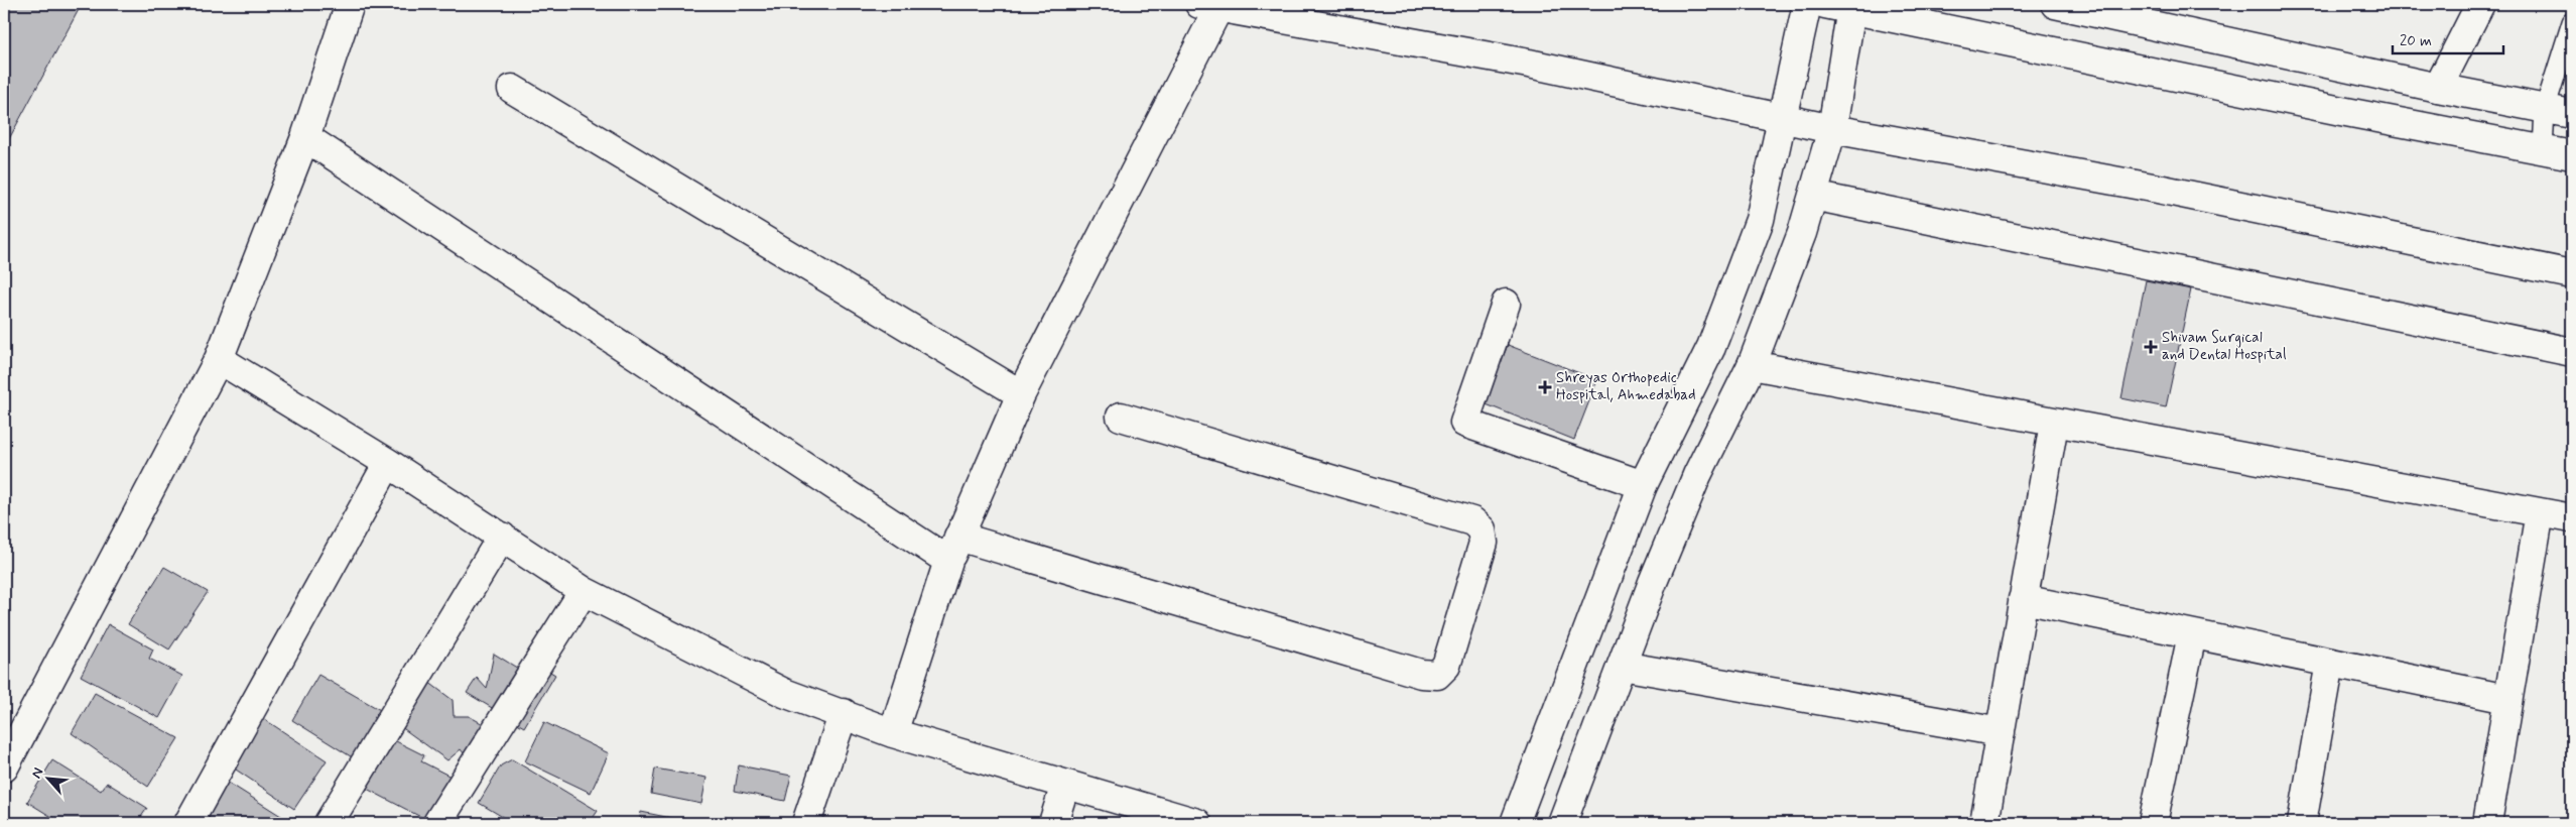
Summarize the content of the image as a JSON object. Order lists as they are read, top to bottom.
{
  "places": {
    "health": ["Shivam Surgical and Dental Hospital", "Shreyas Orthopedic Hospital, Ahmedabad"]
  },
  "scale_bar": "20 m",
  "north": "top left"
}
